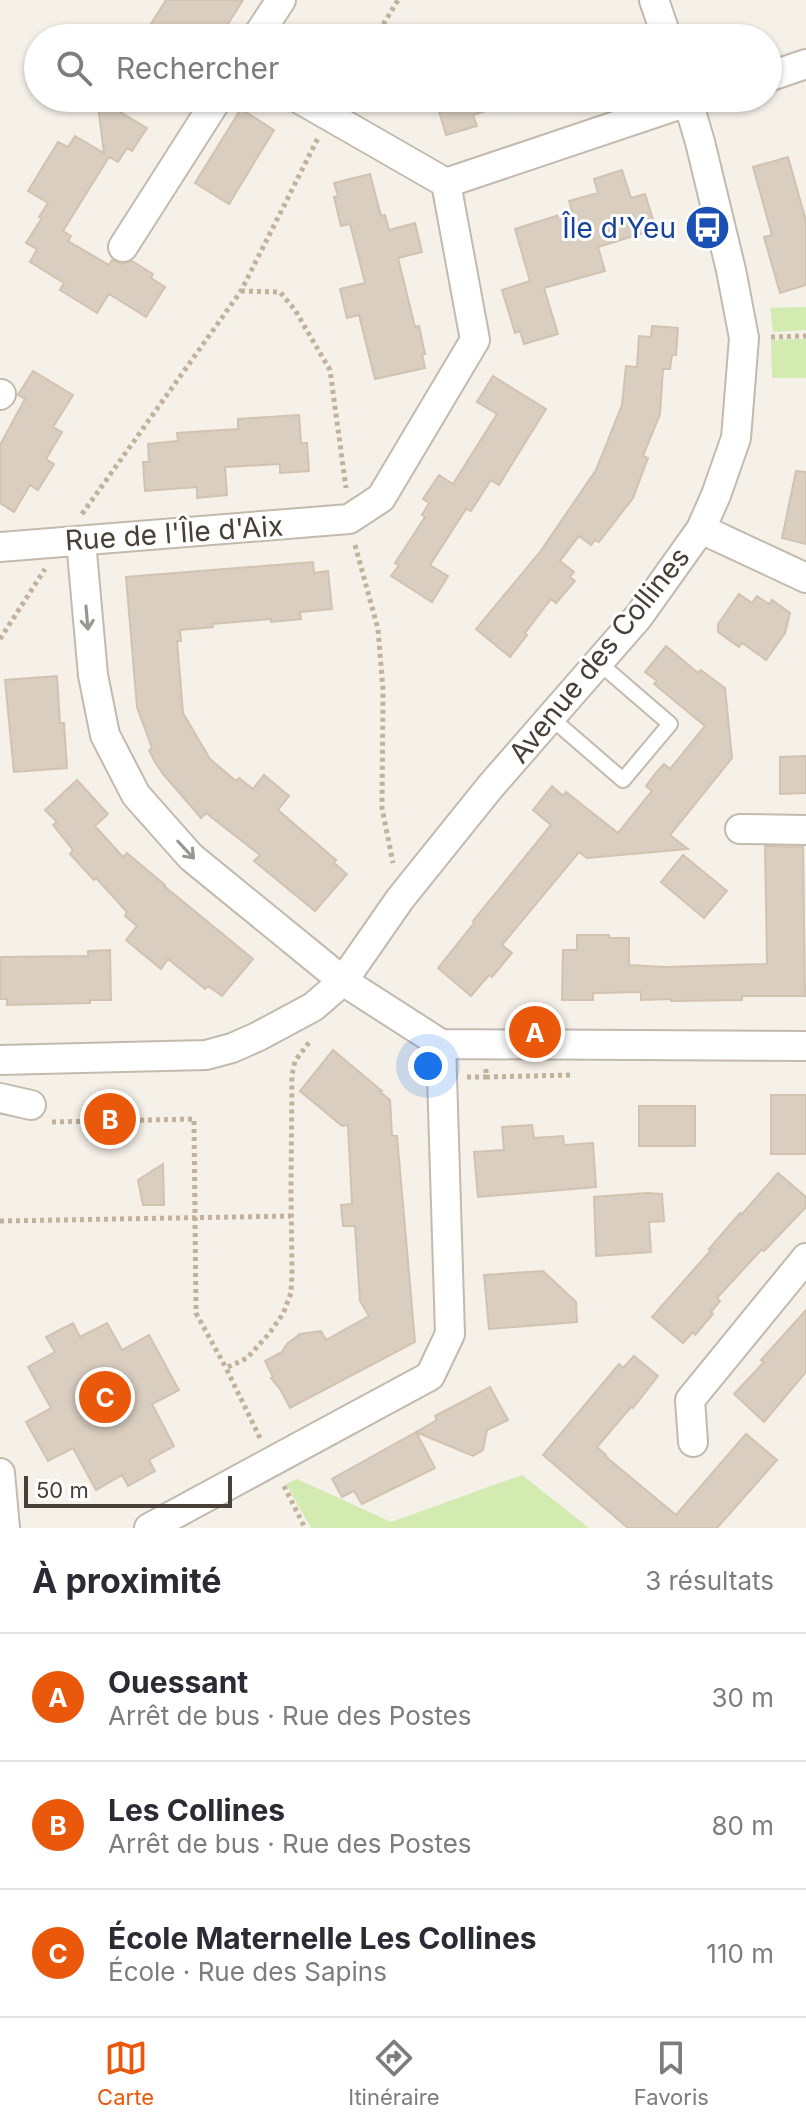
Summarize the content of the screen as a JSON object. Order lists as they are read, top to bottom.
{
  "streets": {
    "street": ["Rue de l'Île d'Aix", "Avenue des Collines"]
  },
  "places": {
    "bus stop": ["Île d'Yeu"]
  },
  "scale_bar": "50 m",
  "page": {
    "search": "Rechercher",
    "pins": ["A", "B", "C"],
    "scale": "50 m",
    "heading": ["À proximité", "3 résultats"],
    "list": [
      {
        "mark": "A",
        "name": "Ouessant",
        "note": "Arrêt de bus · Rue des Postes",
        "value": "30 m"
      },
      {
        "mark": "B",
        "name": "Les Collines",
        "note": "Arrêt de bus · Rue des Postes",
        "value": "80 m"
      },
      {
        "mark": "C",
        "name": "École Maternelle Les Collines",
        "note": "École · Rue des Sapins",
        "value": "110 m"
      }
    ],
    "nav": ["Carte", "Itinéraire", "Favoris"]
  }
}
